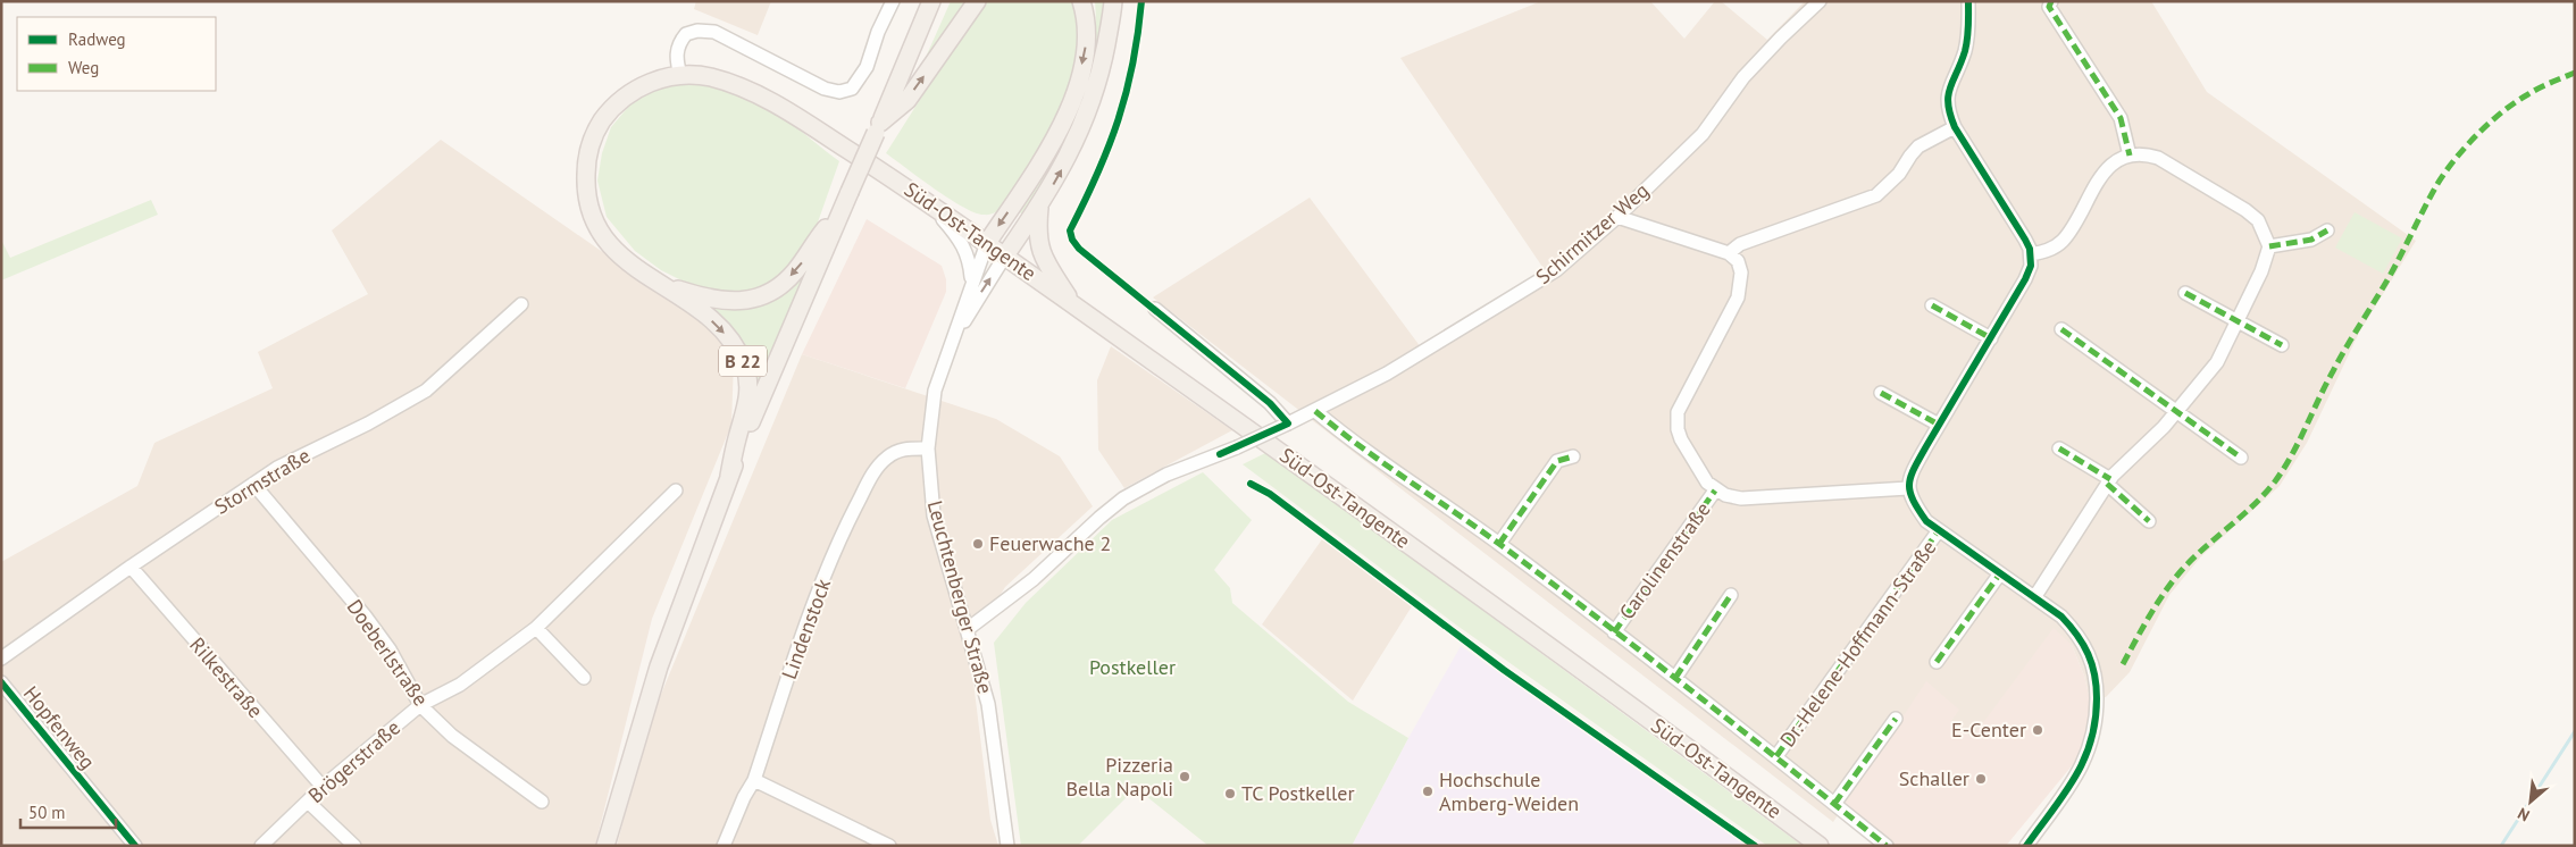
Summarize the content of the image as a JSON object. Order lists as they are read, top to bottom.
{
  "streets": {
    "main road": ["Süd-Ost-Tangente", "B 22"],
    "street": [
      "Schirmitzer Weg",
      "Stormstraße",
      "Carolinenstraße",
      "Leuchtenberger Straße",
      "Lindenstock",
      "Dr.-Helene-Hoffmann-Straße",
      "Doeberlstraße",
      "Rilkestraße",
      "Hopfenweg",
      "Brögerstraße"
    ]
  },
  "crossings": [
    ["Süd-Ost-Tangente", "B 22"],
    ["Süd-Ost-Tangente", "Leuchtenberger Straße"],
    ["Schirmitzer Weg", "Leuchtenberger Straße"],
    ["Stormstraße", "Doeberlstraße"],
    ["Stormstraße", "Rilkestraße"],
    ["Leuchtenberger Straße", "Lindenstock"],
    ["Doeberlstraße", "Brögerstraße"],
    ["Rilkestraße", "Brögerstraße"]
  ],
  "parks": ["Postkeller"],
  "places": [
    "Feuerwache 2",
    "E-Center",
    "Pizzeria Bella Napoli",
    "Schaller",
    "Hochschule Amberg-Weiden",
    "TC Postkeller"
  ],
  "legend": ["Radweg", "Weg"],
  "scale_bar": "50 m",
  "north": "bottom left"
}
